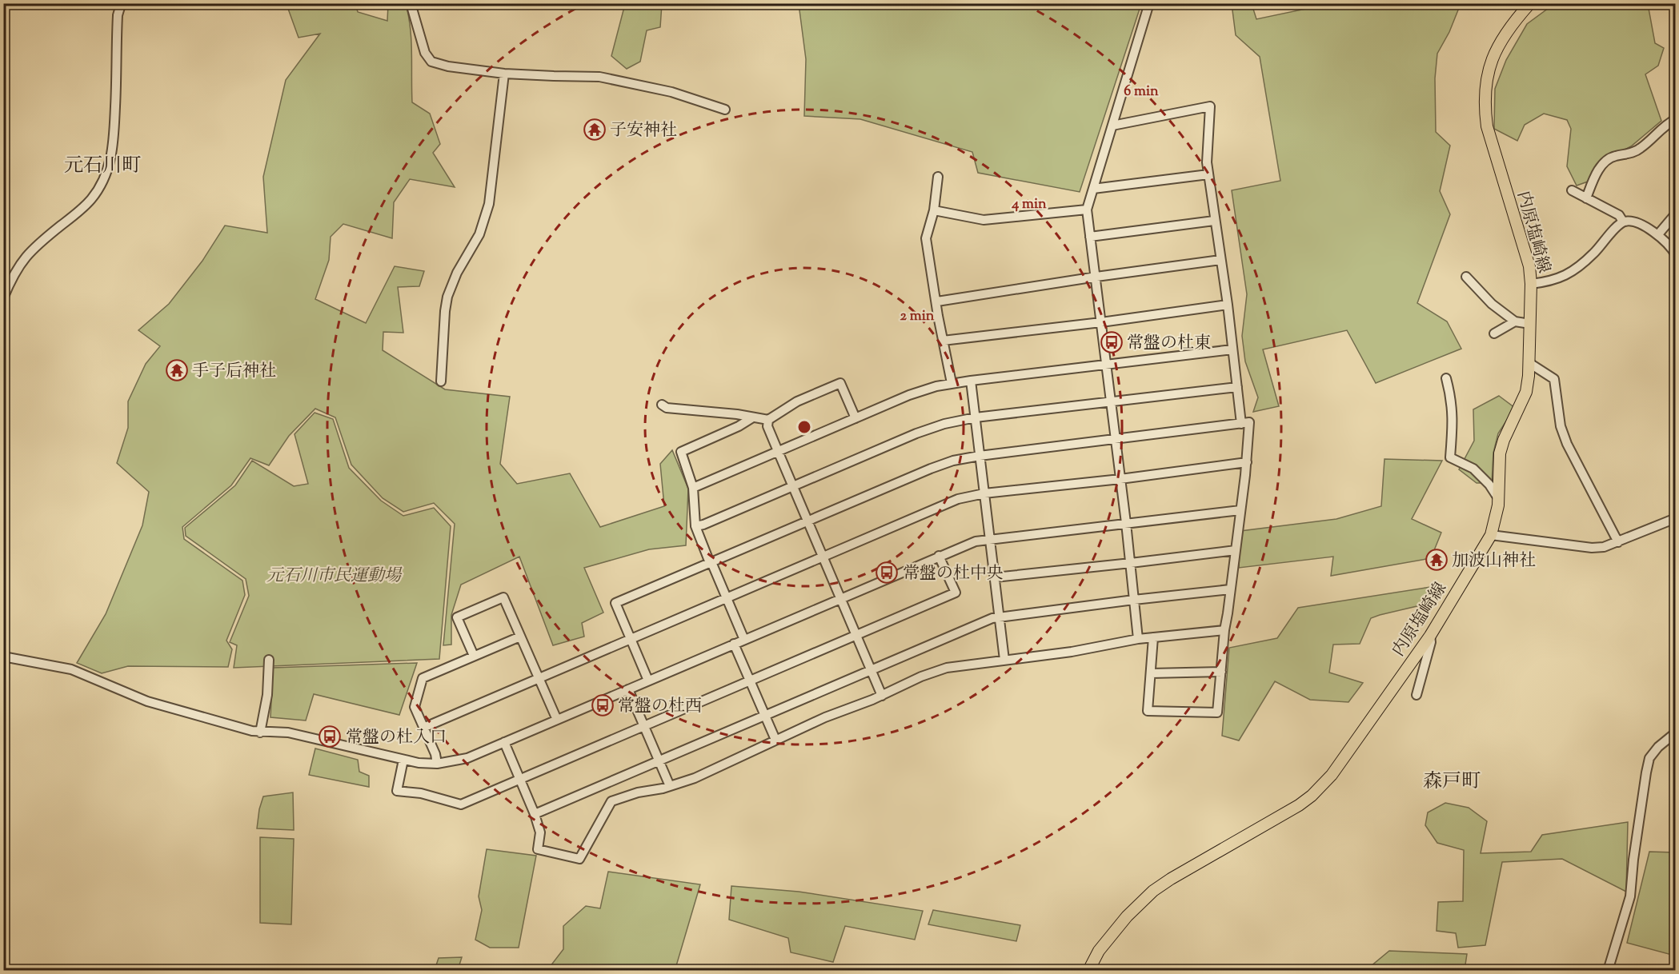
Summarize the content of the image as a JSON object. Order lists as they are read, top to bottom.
{
  "streets": {
    "main road": ["内原塩崎線"]
  },
  "districts": ["元石川町", "森戸町"],
  "parks": ["元石川市民運動場"],
  "places": {
    "temple": ["子安神社", "手子后神社", "加波山神社"],
    "bus stop": [
      "常盤の杜東",
      "常盤の杜中央",
      "常盤の杜西",
      "常盤の杜入口"
    ]
  },
  "rings": ["6 min", "4 min", "2 min"]
}
